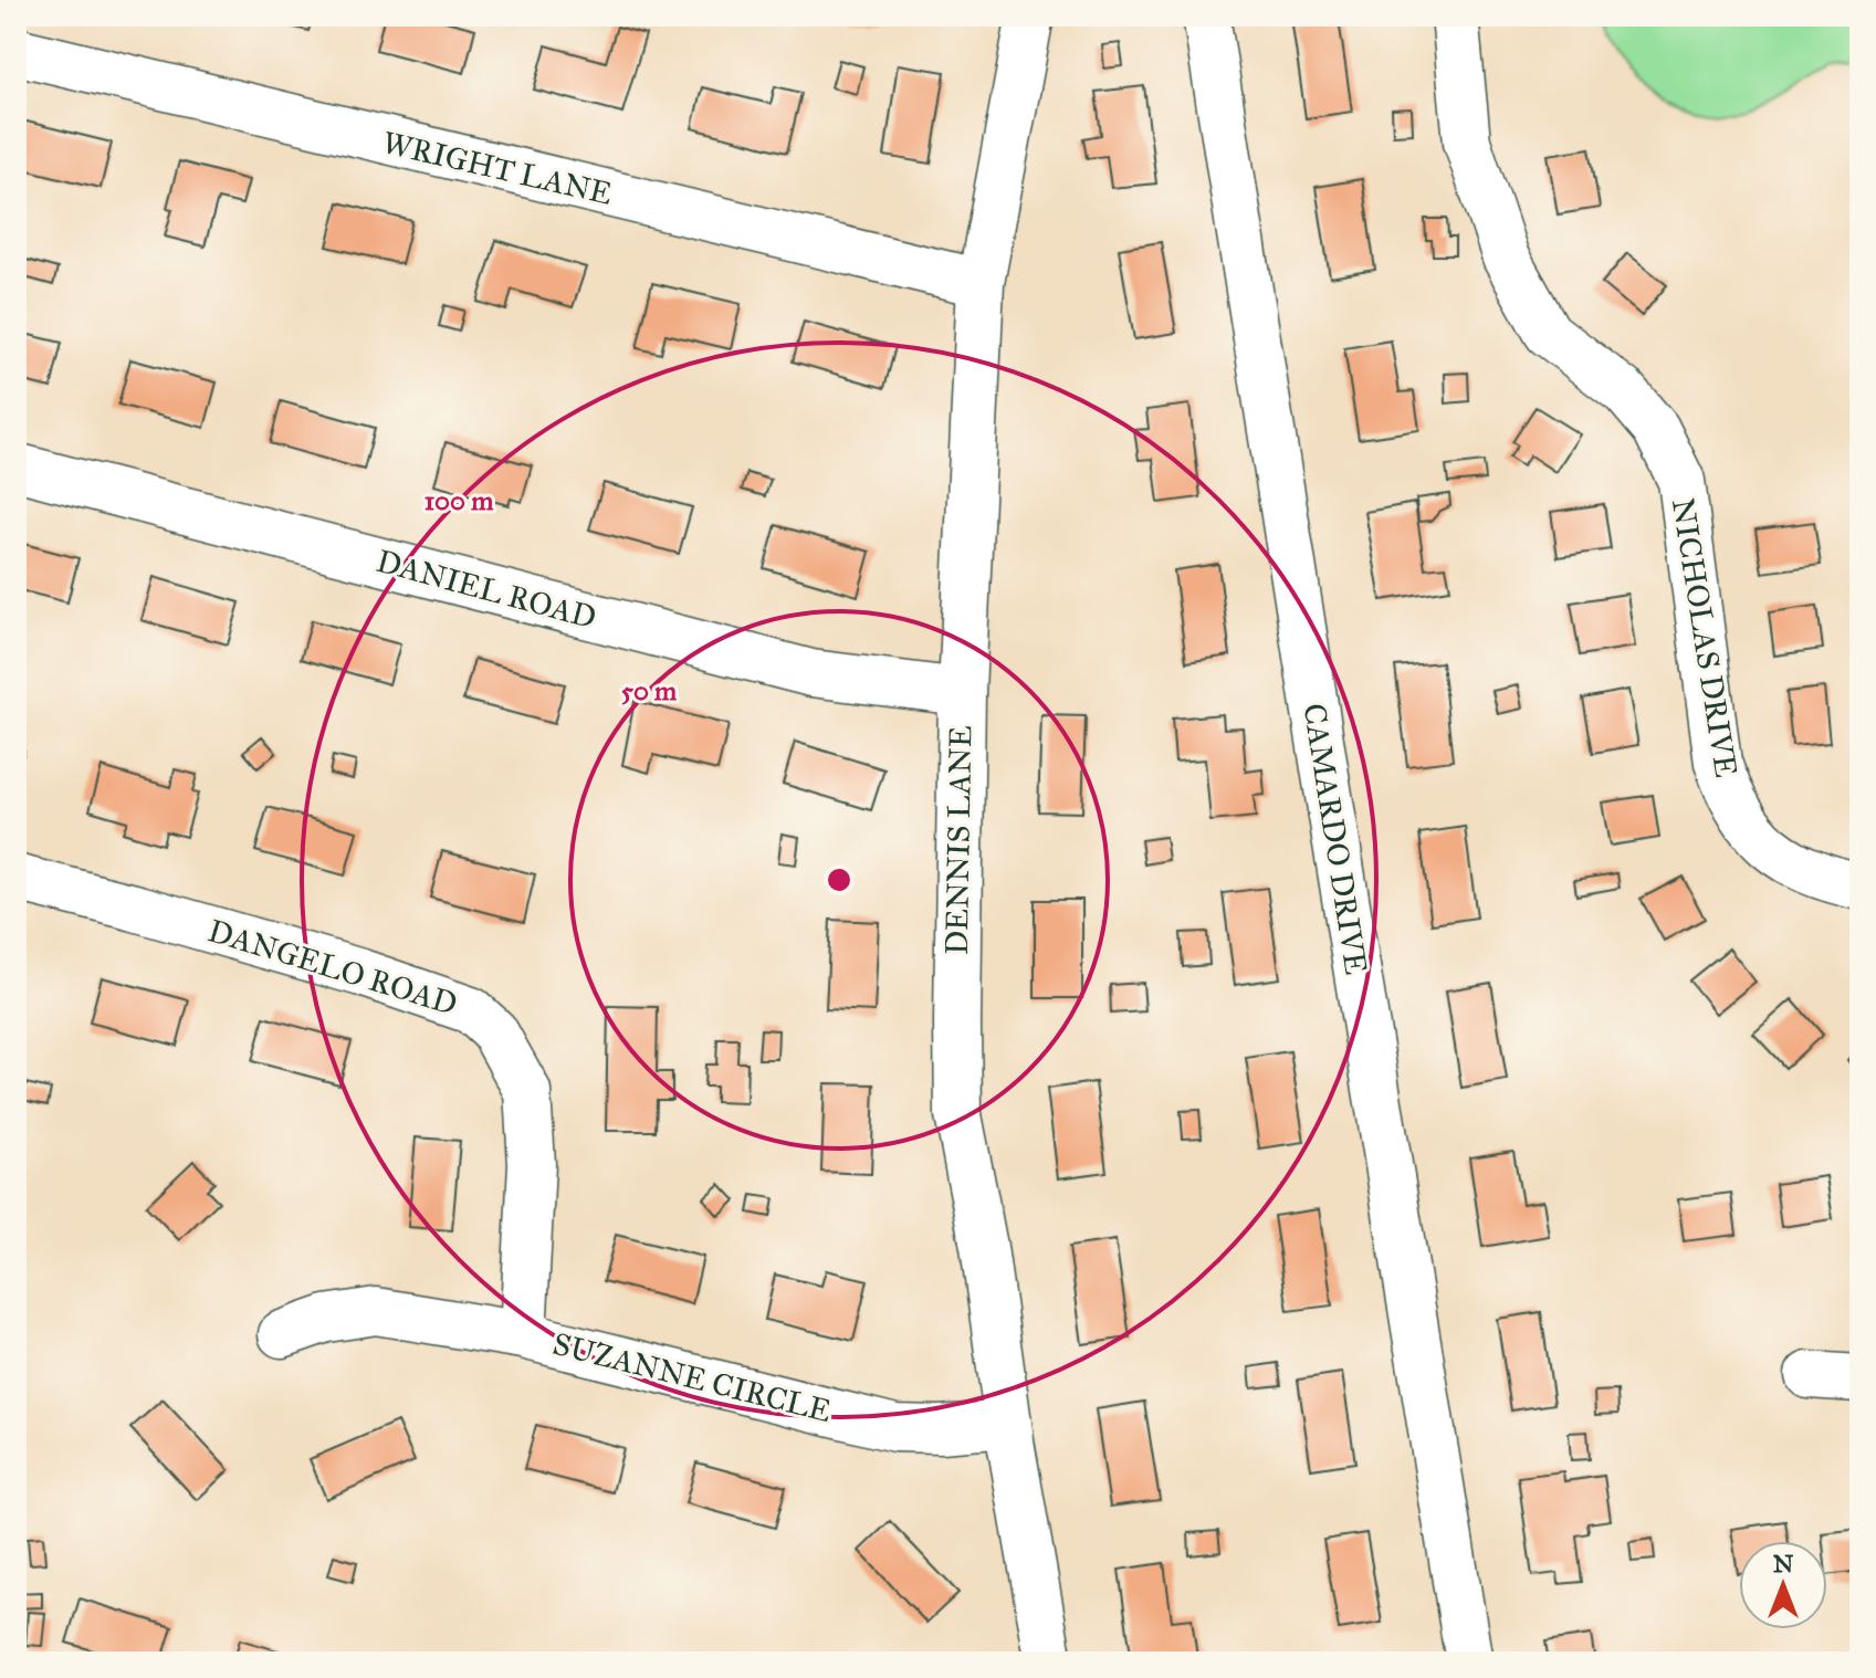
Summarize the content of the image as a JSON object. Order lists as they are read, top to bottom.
{
  "streets": {
    "street": [
      "WRIGHT LANE",
      "DANIEL ROAD",
      "NICHOLAS DRIVE",
      "CAMARDO DRIVE",
      "DENNIS LANE",
      "DANGELO ROAD",
      "SUZANNE CIRCLE"
    ]
  },
  "crossings": [
    ["WRIGHT LANE", "DENNIS LANE"],
    ["DANIEL ROAD", "DENNIS LANE"],
    ["DENNIS LANE", "SUZANNE CIRCLE"],
    ["DANGELO ROAD", "SUZANNE CIRCLE"]
  ],
  "north": "top",
  "rings": ["100 m", "50 m"]
}
